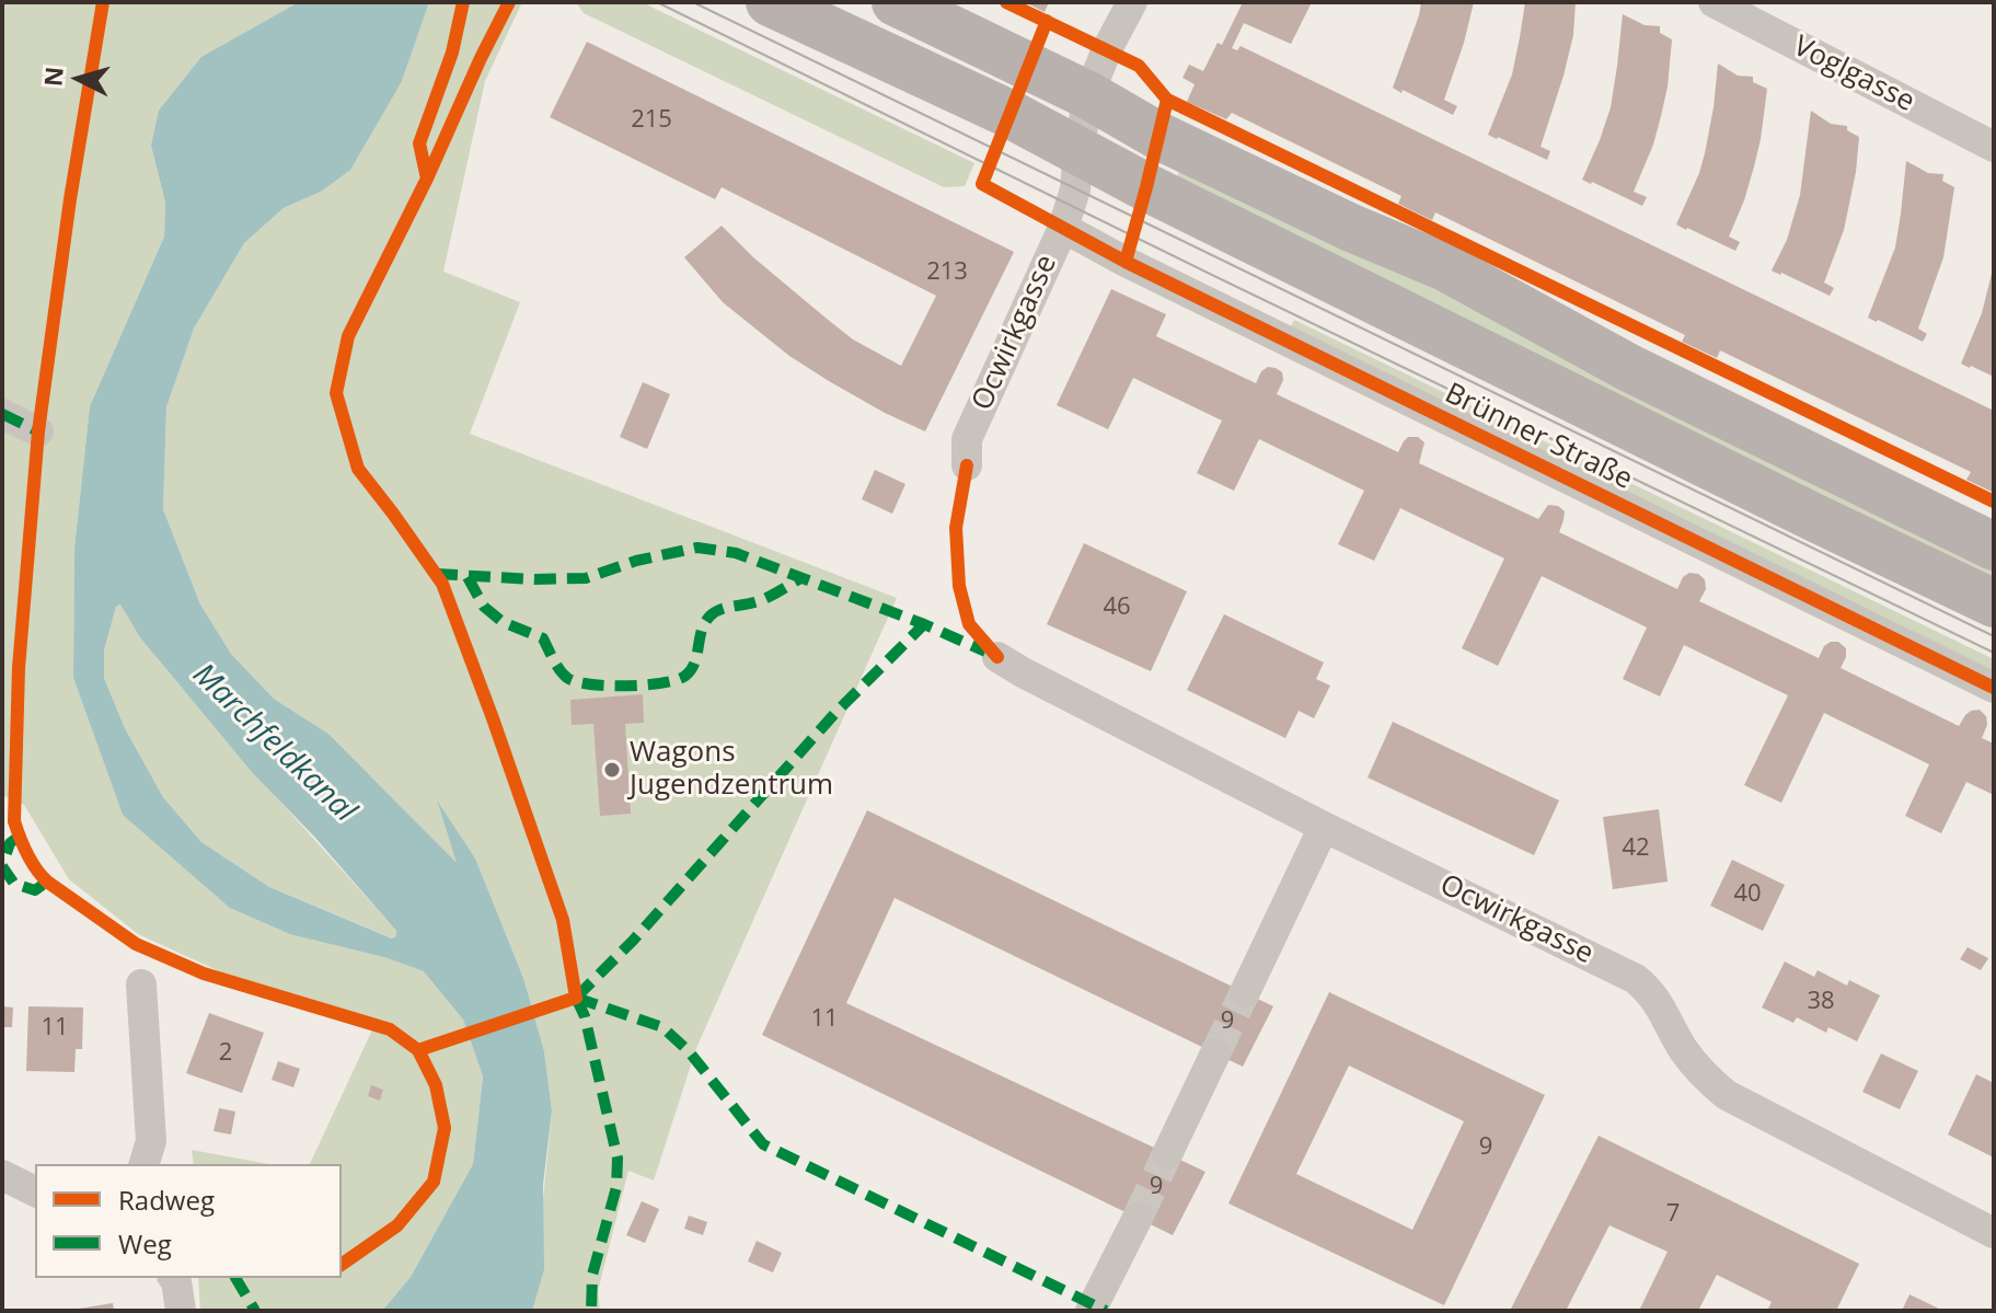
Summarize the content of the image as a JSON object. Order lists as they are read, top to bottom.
{
  "streets": {
    "main road": ["Brünner Straße"],
    "street": ["Voglgasse", "Ocwirkgasse"]
  },
  "crossings": [
    ["Ocwirkgasse", "Brünner Straße"]
  ],
  "water": ["Marchfeldkanal"],
  "places": ["Wagons Jugendzentrum"],
  "house_numbers": [
    "215",
    "213",
    "46",
    "42",
    "40",
    "38",
    "11",
    "9",
    "11",
    "2",
    "9",
    "9",
    "7"
  ],
  "legend": ["Radweg", "Weg"],
  "north": "left"
}
